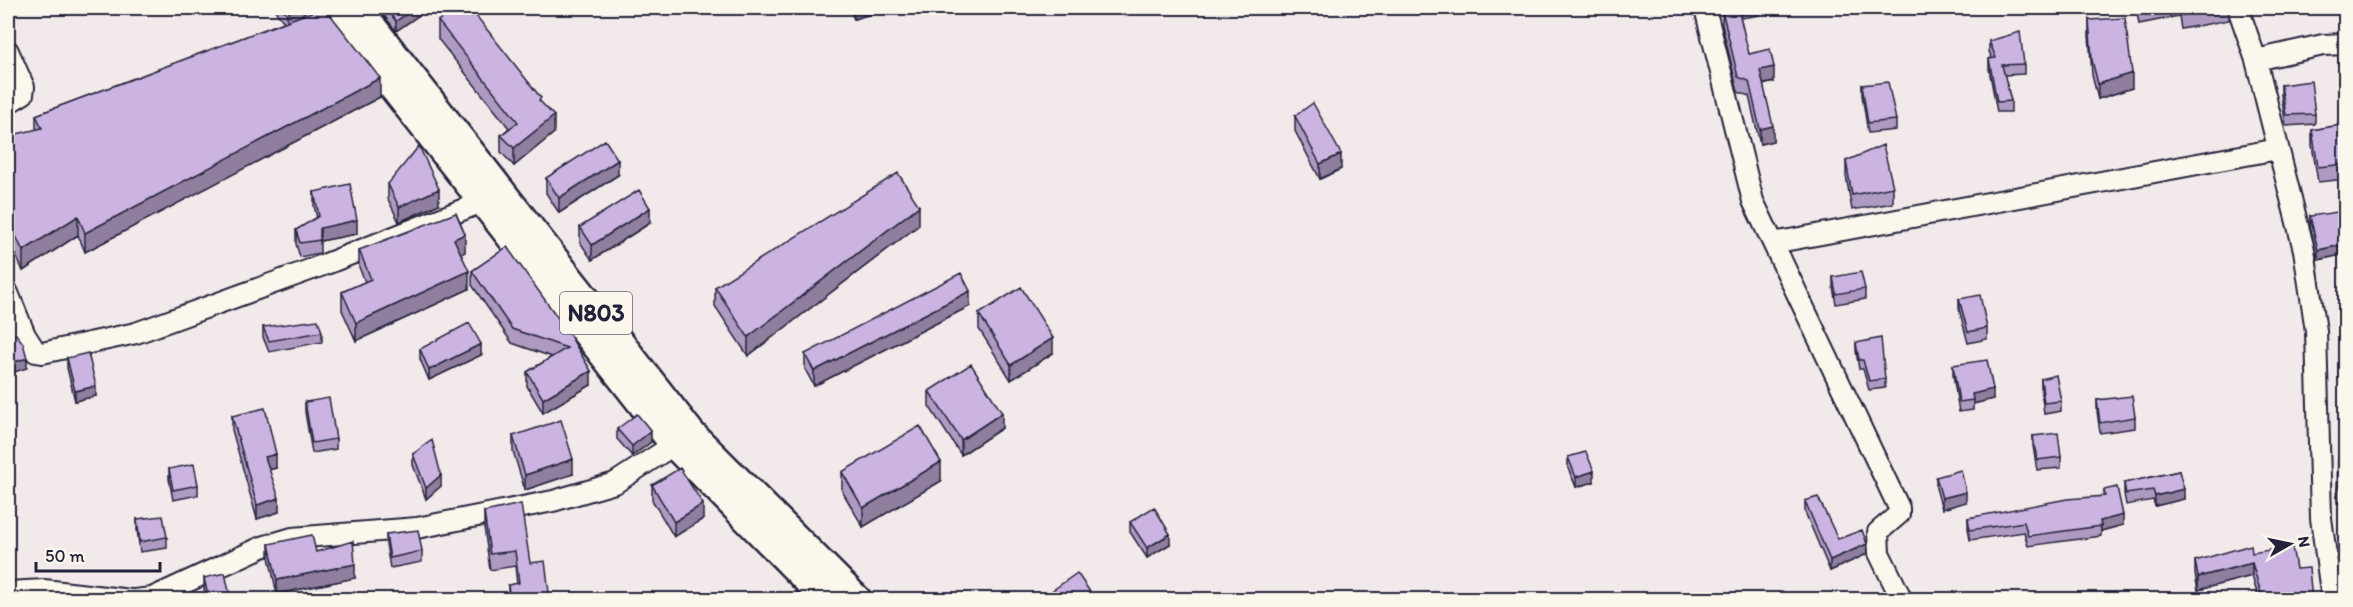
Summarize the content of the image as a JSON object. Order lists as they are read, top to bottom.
{
  "streets": {
    "highway": ["N803"]
  },
  "scale_bar": "50 m",
  "north": "right"
}
